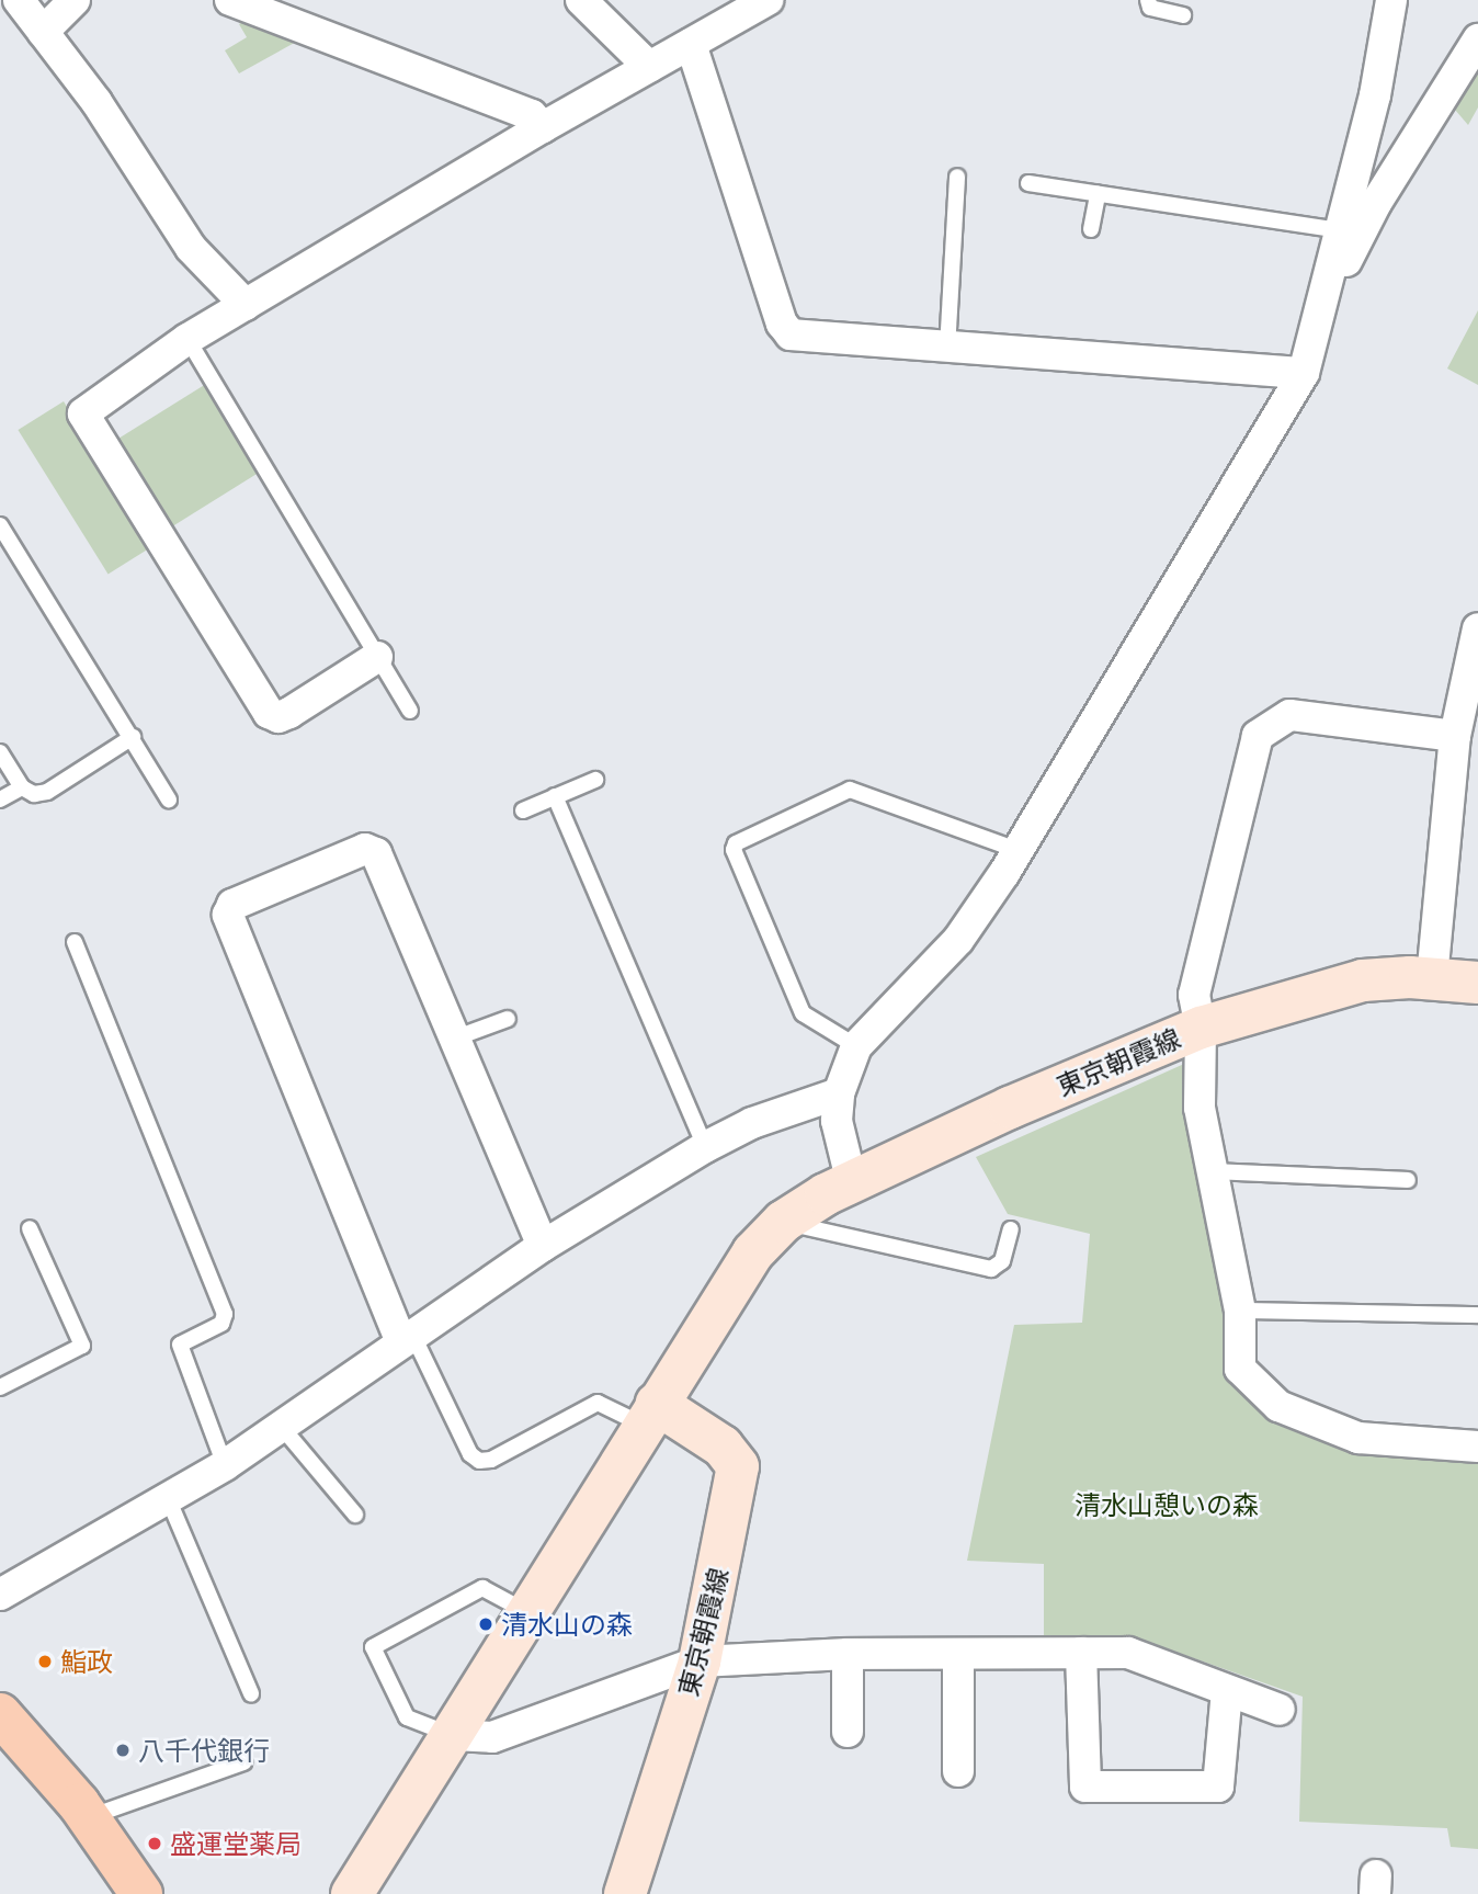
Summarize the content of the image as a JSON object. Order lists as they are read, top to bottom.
{
  "streets": {
    "main road": ["東京朝霞線"]
  },
  "parks": ["清水山憩いの森"],
  "places": [
    "清水山の森",
    "鮨政",
    "八千代銀行",
    "盛運堂薬局"
  ]
}
